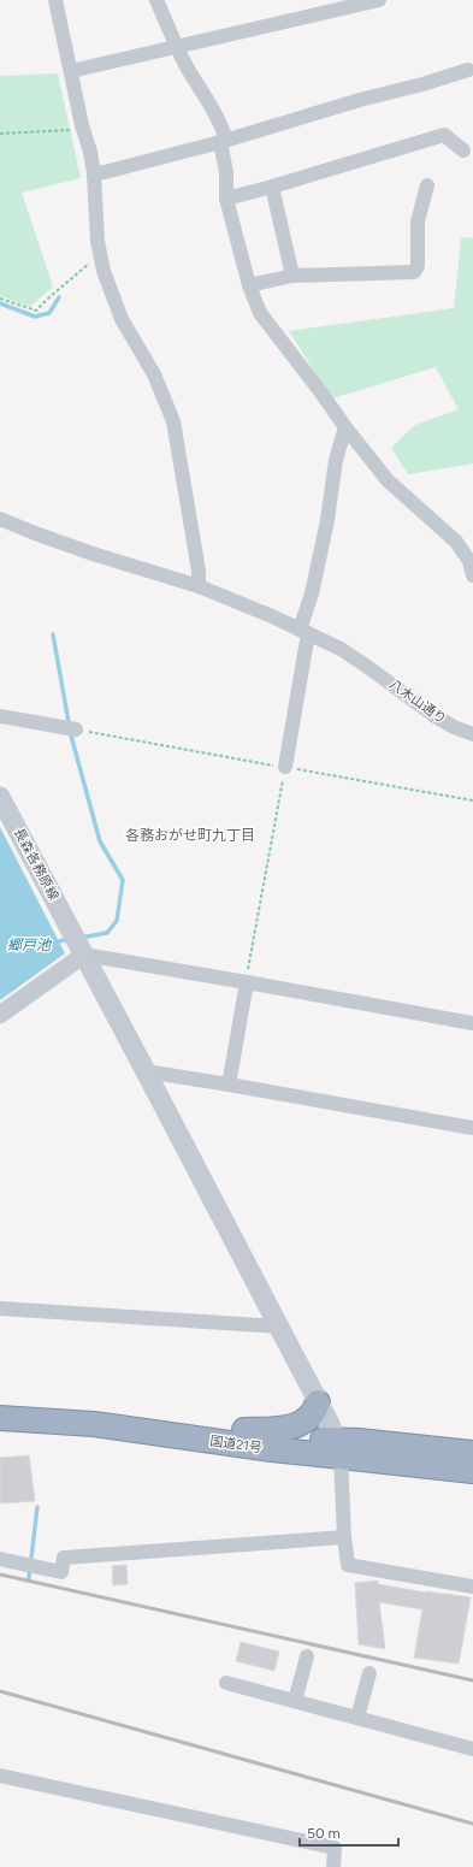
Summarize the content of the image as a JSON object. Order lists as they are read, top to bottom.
{
  "streets": {
    "highway": ["国道21号"],
    "main road": ["長森各務原線"],
    "street": ["八木山通り"]
  },
  "crossings": [
    ["長森各務原線", "国道21号"]
  ],
  "districts": ["各務おがせ町九丁目"],
  "water": ["郷戸池"],
  "scale_bar": "50 m"
}
